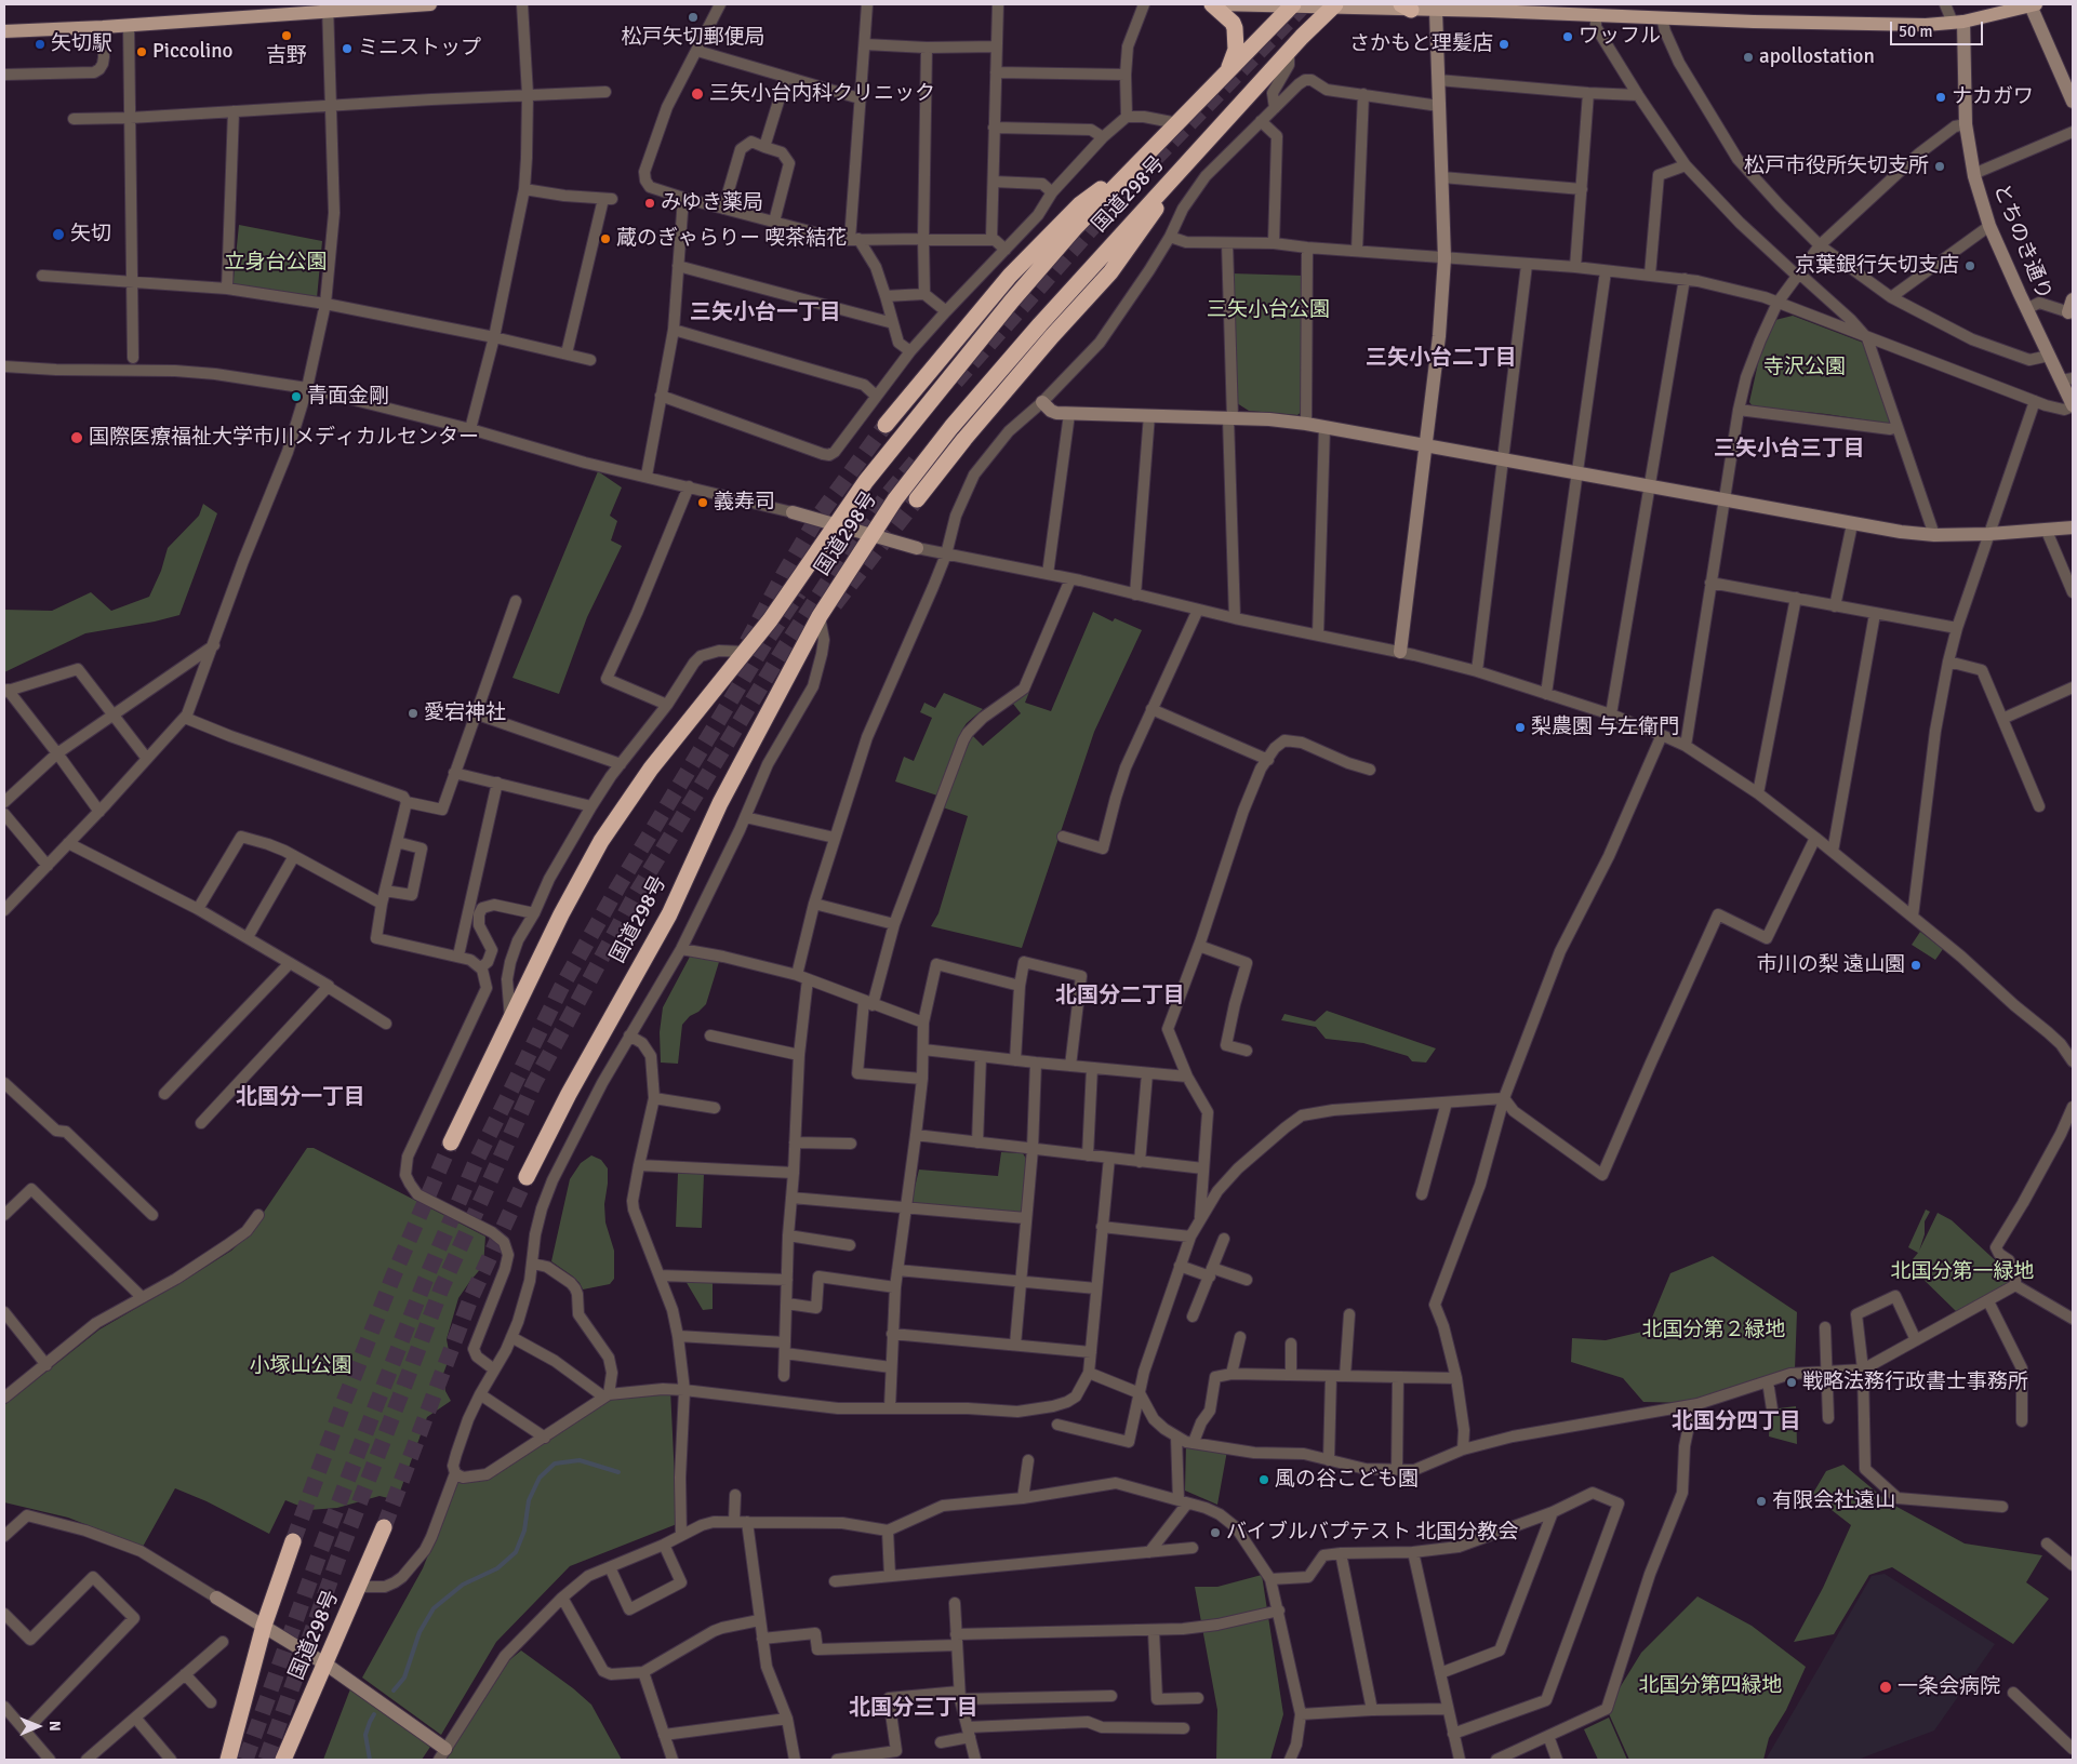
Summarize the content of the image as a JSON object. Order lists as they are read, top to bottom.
{
  "streets": {
    "highway": ["国道298号"],
    "street": ["とちのき通り"]
  },
  "districts": [
    "三矢小台一丁目",
    "三矢小台二丁目",
    "三矢小台三丁目",
    "北国分二丁目",
    "北国分一丁目",
    "北国分四丁目",
    "北国分三丁目"
  ],
  "parks": [
    "立身台公園",
    "三矢小台公園",
    "寺沢公園",
    "北国分第一緑地",
    "北国分第２緑地",
    "小塚山公園",
    "北国分第四緑地"
  ],
  "places": [
    "松戸矢切郵便局",
    "吉野",
    "ワッフル",
    "矢切駅",
    "さかもと理髪店",
    "ミニストップ",
    "Piccolino",
    "apollostation",
    "三矢小台内科クリニック",
    "ナカガワ",
    "松戸市役所矢切支所",
    "みゆき薬局",
    "矢切",
    "蔵のぎゃらりー 喫茶結花",
    "京葉銀行矢切支店",
    "青面金剛",
    "国際医療福祉大学市川メディカルセンター",
    "義寿司",
    "愛宕神社",
    "梨農園 与左衛門",
    "市川の梨 遠山園",
    "戦略法務行政書士事務所",
    "風の谷こども園",
    "有限会社遠山",
    "バイブルバプテスト 北国分教会",
    "一条会病院"
  ],
  "scale_bar": "50 m",
  "north": "right"
}
